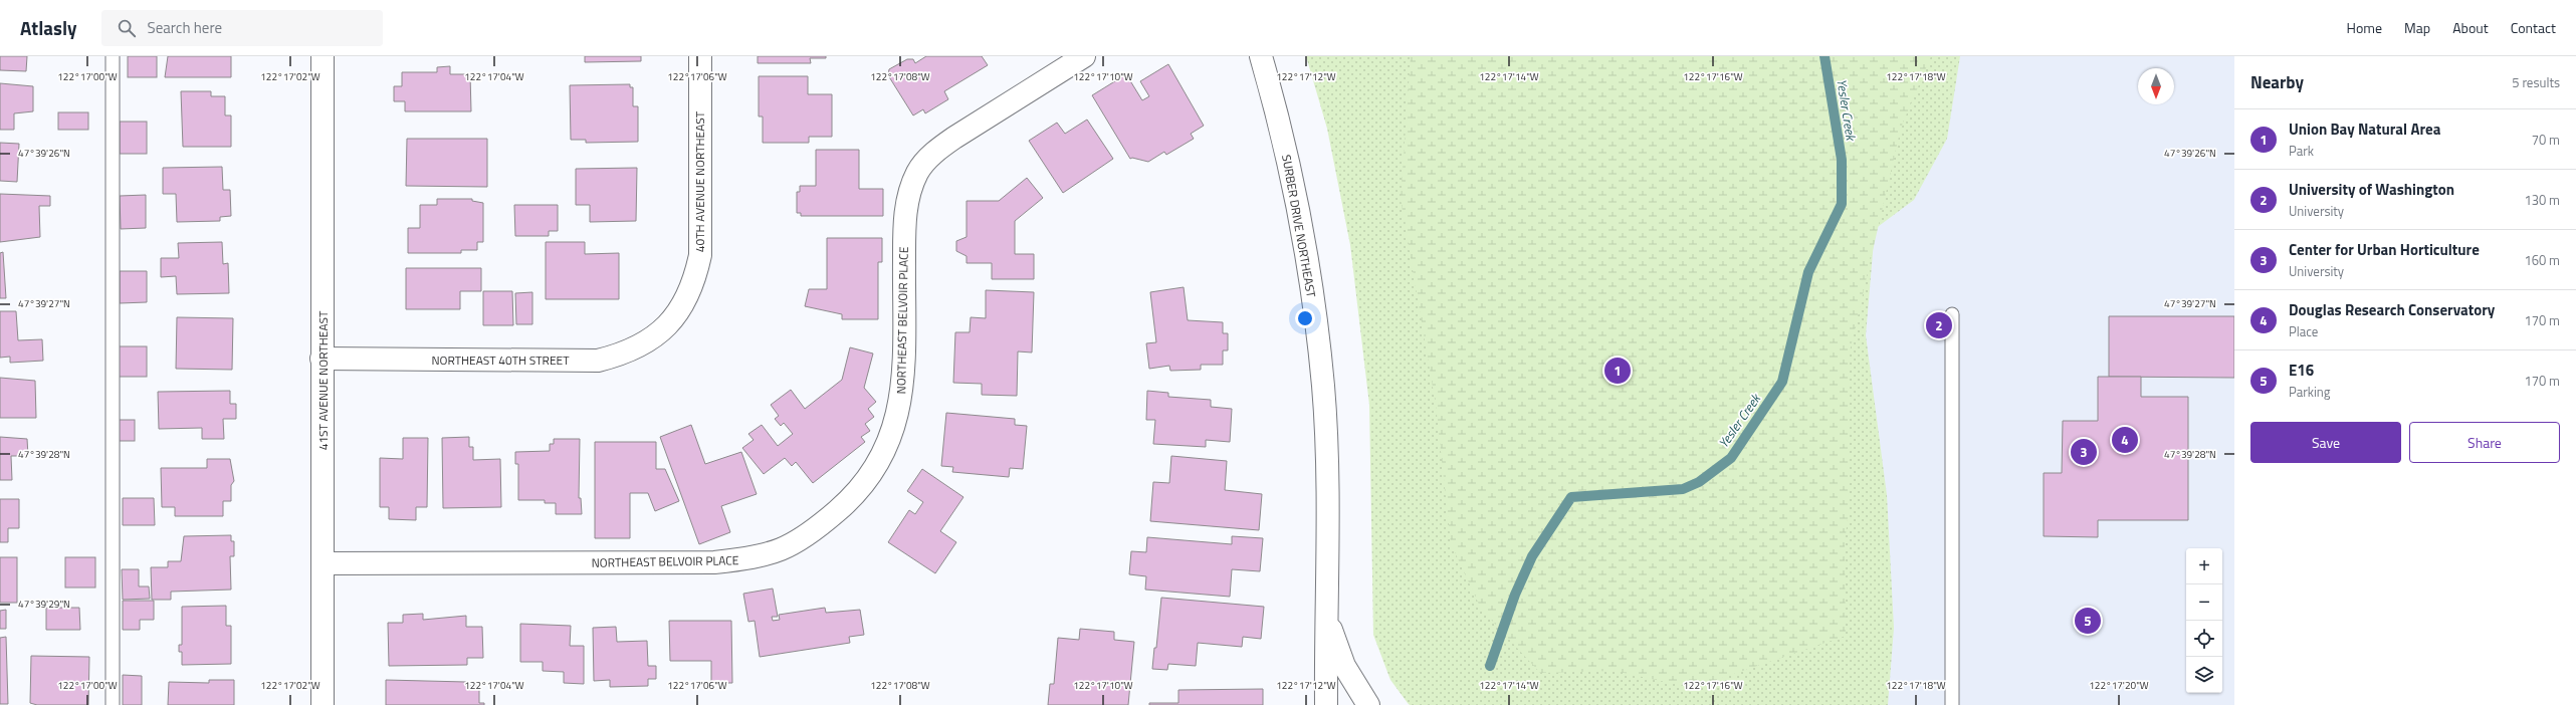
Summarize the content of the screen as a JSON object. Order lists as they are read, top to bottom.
{
  "streets": {
    "street": [
      "40TH AVENUE NORTHEAST",
      "SURBER DRIVE NORTHEAST",
      "NORTHEAST BELVOIR PLACE",
      "NORTHEAST 40TH STREET",
      "41ST AVENUE NORTHEAST"
    ]
  },
  "crossings": [
    ["40TH AVENUE NORTHEAST", "NORTHEAST 40TH STREET"],
    ["NORTHEAST BELVOIR PLACE", "41ST AVENUE NORTHEAST"],
    ["NORTHEAST 40TH STREET", "41ST AVENUE NORTHEAST"]
  ],
  "water": ["Yesler Creek"],
  "north": "bottom",
  "page": {
    "header": "Atlasly",
    "search": "Search here",
    "nav": [
      "Home",
      "Map",
      "About",
      "Contact"
    ],
    "heading": ["Nearby", "5 results"],
    "list": [
      {
        "mark": "1",
        "name": "Union Bay Natural Area",
        "note": "Park",
        "value": "70 m"
      },
      {
        "mark": "2",
        "name": "University of Washington",
        "note": "University",
        "value": "130 m"
      },
      {
        "mark": "3",
        "name": "Center for Urban Horticulture",
        "note": "University",
        "value": "160 m"
      },
      {
        "mark": "4",
        "name": "Douglas Research Conservatory",
        "note": "Place",
        "value": "170 m"
      },
      {
        "mark": "5",
        "name": "E16",
        "note": "Parking",
        "value": "170 m"
      }
    ],
    "pins": [
      "2",
      "1",
      "4",
      "3",
      "5"
    ],
    "buttons": ["Save", "Share"],
    "map_buttons": ["+", "−"]
  },
  "coordinates": [
    "122°17'00\"W",
    "122°17'02\"W",
    "122°17'04\"W",
    "122°17'06\"W",
    "122°17'08\"W",
    "122°17'10\"W",
    "122°17'12\"W",
    "122°17'14\"W",
    "122°17'16\"W",
    "122°17'18\"W",
    "47°39'26\"N",
    "47°39'27\"N",
    "47°39'28\"N",
    "47°39'29\"N",
    "122°17'20\"W"
  ]
}
